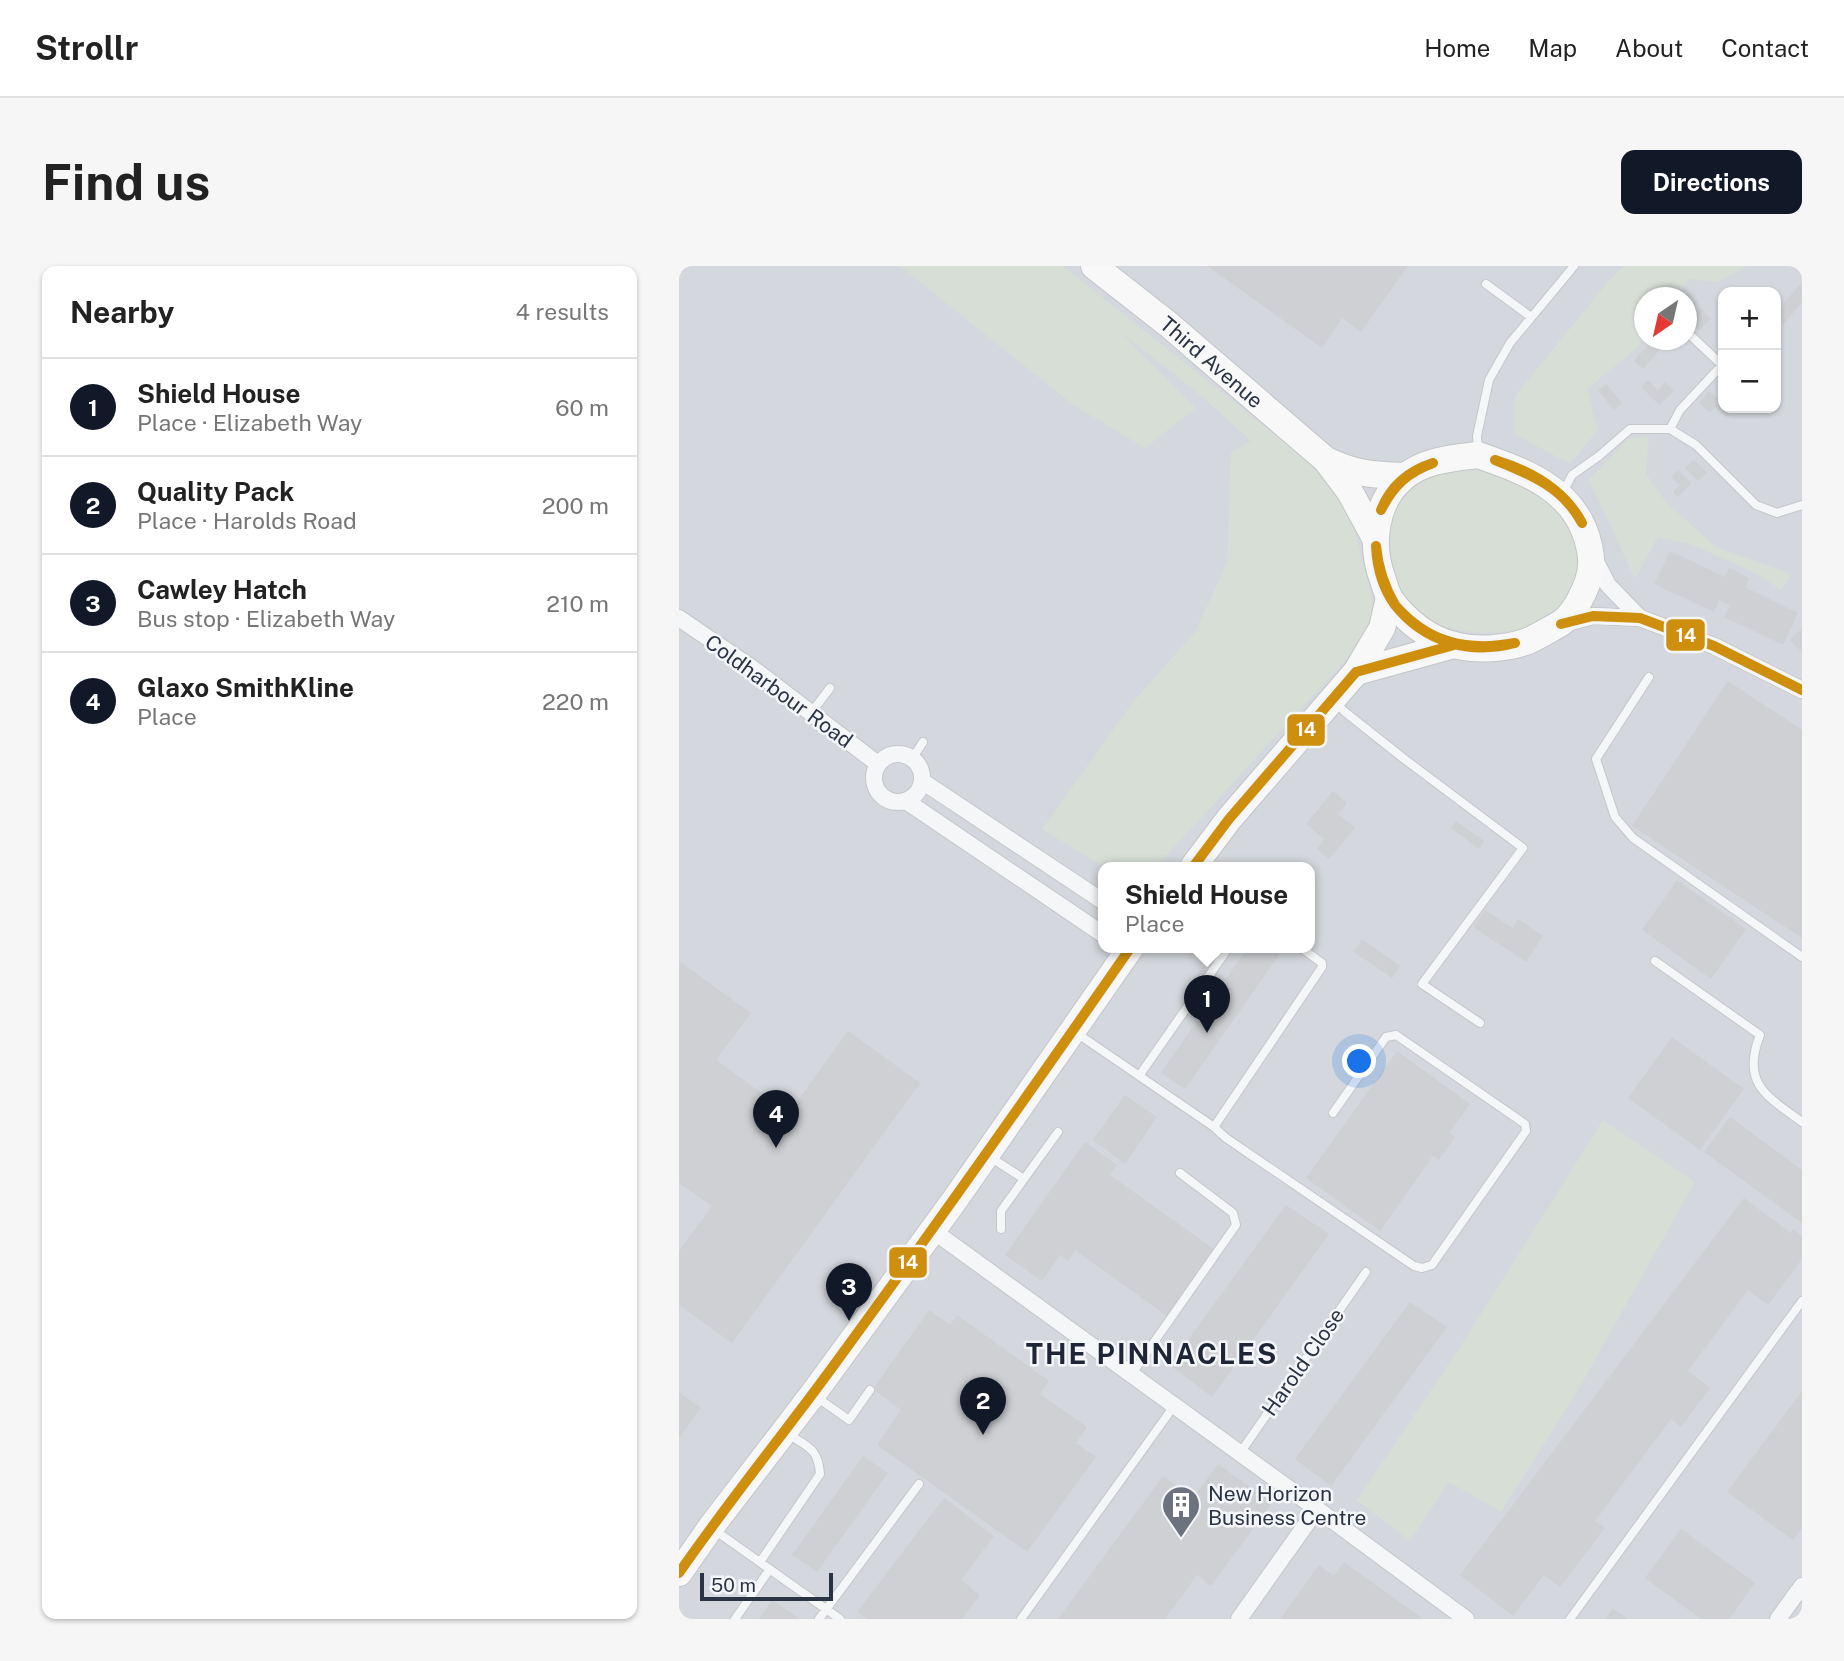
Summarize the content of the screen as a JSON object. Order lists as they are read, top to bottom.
{
  "streets": {
    "main road": ["Third Avenue"],
    "street": ["Coldharbour Road"],
    "lane": ["Harold Close"]
  },
  "districts": ["THE PINNACLES"],
  "places": {
    "building": ["New Horizon Business Centre"]
  },
  "lines": ["transit line 14"],
  "scale_bar": "50 m",
  "north": "bottom left",
  "page": {
    "header": "Strollr",
    "nav": [
      "Home",
      "Map",
      "About",
      "Contact"
    ],
    "buttons": "Directions",
    "title": "Find us",
    "heading": ["Nearby", "4 results"],
    "map_buttons": ["+", "−"],
    "list": [
      {
        "mark": "1",
        "name": "Shield House",
        "note": "Place · Elizabeth Way",
        "value": "60 m"
      },
      {
        "mark": "2",
        "name": "Quality Pack",
        "note": "Place · Harolds Road",
        "value": "200 m"
      },
      {
        "mark": "3",
        "name": "Cawley Hatch",
        "note": "Bus stop · Elizabeth Way",
        "value": "210 m"
      },
      {
        "mark": "4",
        "name": "Glaxo SmithKline",
        "note": "Place",
        "value": "220 m"
      }
    ],
    "popup": ["Shield House", "Place"],
    "pins": [
      "1",
      "4",
      "3",
      "2"
    ],
    "scale": "50 m"
  }
}
